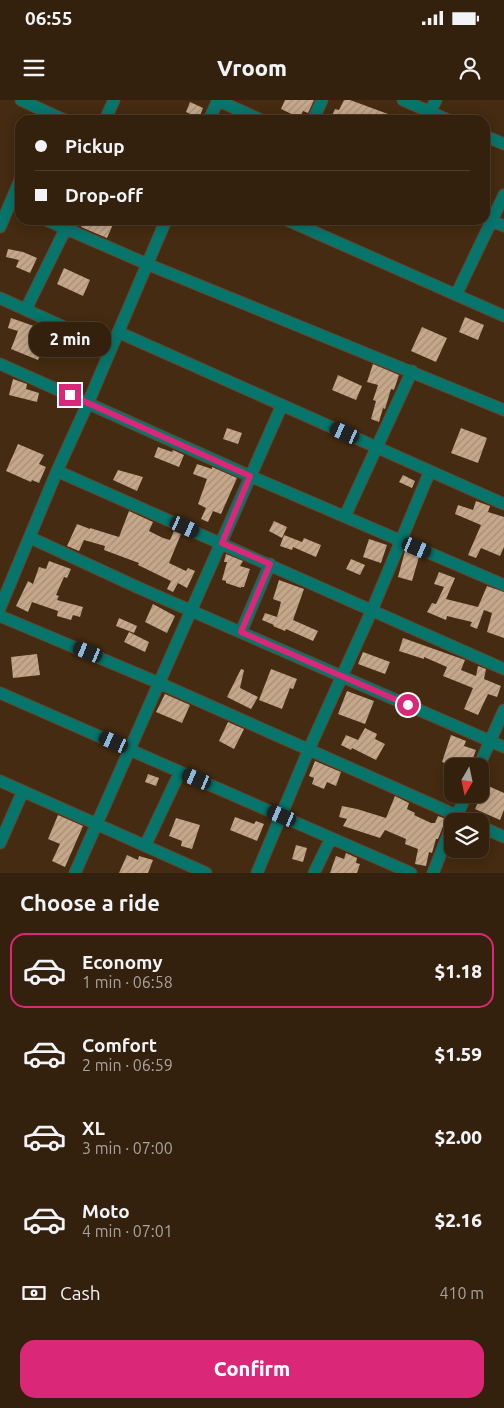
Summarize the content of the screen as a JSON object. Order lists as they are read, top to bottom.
{
  "north": "bottom",
  "page": {
    "status": "06:55",
    "header": "Vroom",
    "banner": ["Pickup", "Drop-off"],
    "bubble": "2 min",
    "heading": "Choose a ride",
    "list": [
      {
        "name": "Economy",
        "note": "1 min · 06:58",
        "value": "$1.18"
      },
      {
        "name": "Comfort",
        "note": "2 min · 06:59",
        "value": "$1.59"
      },
      {
        "name": "XL",
        "note": "3 min · 07:00",
        "value": "$2.00"
      },
      {
        "name": "Moto",
        "note": "4 min · 07:01",
        "value": "$2.16"
      }
    ],
    "pay": ["Cash", "410 m"],
    "buttons": "Confirm"
  }
}
